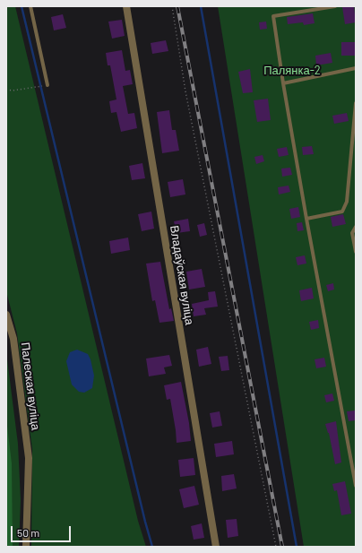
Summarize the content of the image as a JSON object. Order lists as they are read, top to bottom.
{
  "streets": {
    "street": ["Владаўская вуліца", "Палеская вуліца"]
  },
  "parks": ["Палянка-2"],
  "scale_bar": "50 m"
}
